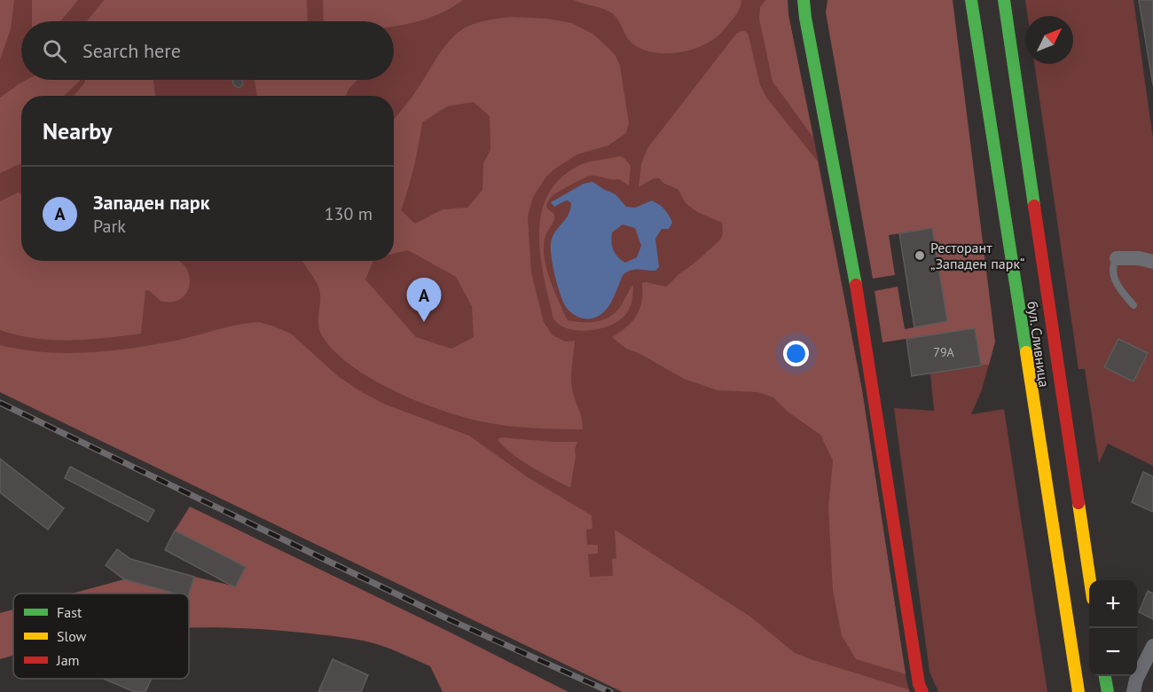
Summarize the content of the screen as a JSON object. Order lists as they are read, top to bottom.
{
  "streets": {
    "main road": ["бул. Сливница"]
  },
  "places": ["Ресторант „Западен парк“"],
  "house_numbers": ["79А"],
  "legend": ["Fast", "Slow", "Jam"],
  "north": "top right",
  "page": {
    "search": "Search here",
    "heading": "Nearby",
    "list": [
      {
        "mark": "A",
        "name": "Западен парк",
        "note": "Park",
        "value": "130 m"
      }
    ],
    "pins": "A",
    "map_buttons": ["+", "−"]
  }
}
